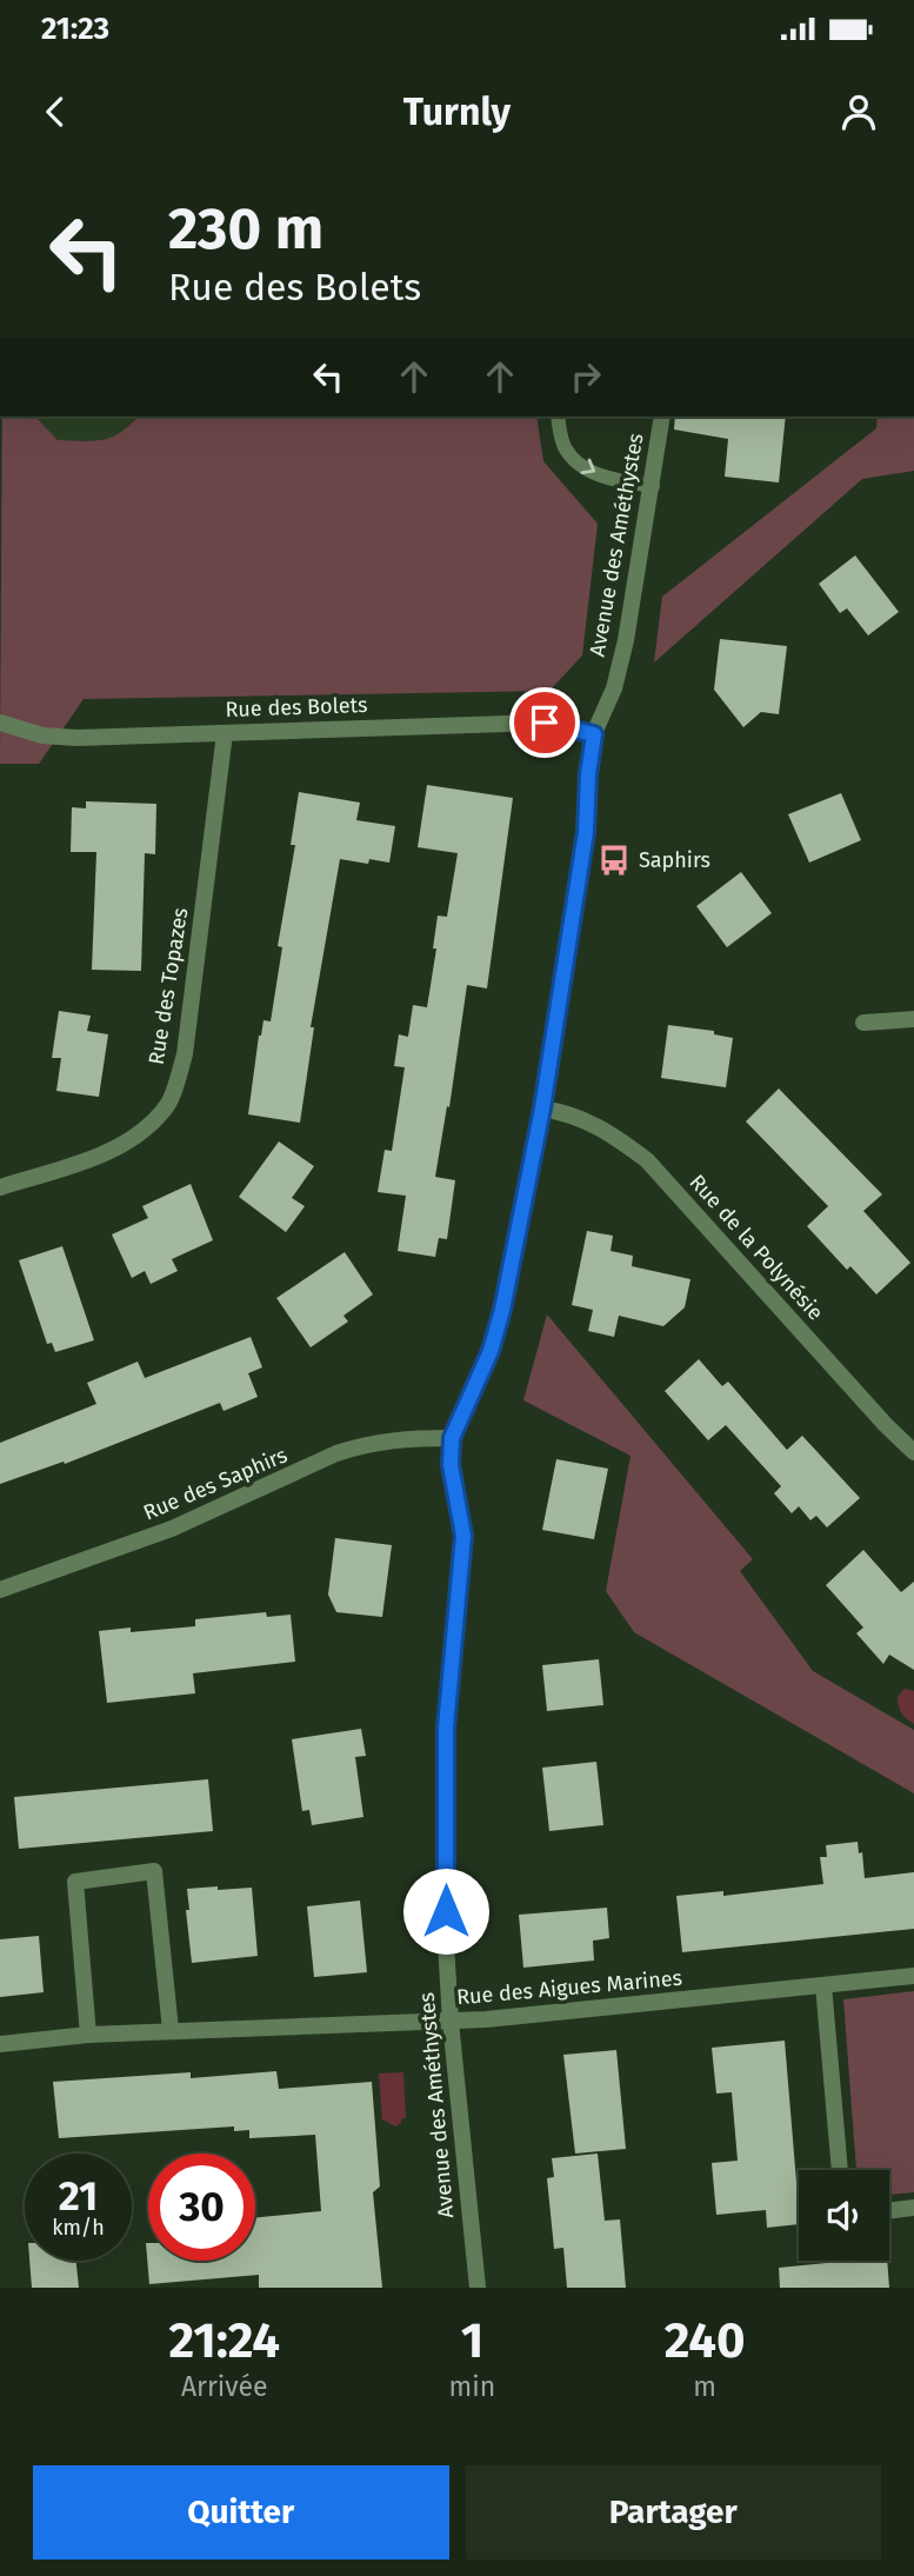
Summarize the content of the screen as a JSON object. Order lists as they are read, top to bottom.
{
  "streets": {
    "street": [
      "Avenue des Améthystes",
      "Rue des Bolets",
      "Rue des Topazes",
      "Rue de la Polynésie",
      "Rue des Saphirs",
      "Rue des Aigues Marines"
    ]
  },
  "crossings": [
    ["Avenue des Améthystes", "Rue des Bolets"],
    ["Avenue des Améthystes", "Rue de la Polynésie"],
    ["Avenue des Améthystes", "Rue des Saphirs"],
    ["Avenue des Améthystes", "Rue des Aigues Marines"],
    ["Rue des Bolets", "Rue des Topazes"]
  ],
  "places": {
    "bus stop": ["Saphirs"]
  },
  "page": {
    "status": "21:23",
    "header": "Turnly",
    "turn": ["230 m", "Rue des Bolets"],
    "speed": "21 km/h",
    "limit": "30",
    "eta": [
      "21:24",
      "Arrivée",
      "1",
      "min",
      "240",
      "m"
    ],
    "buttons": ["Quitter", "Partager"]
  }
}
